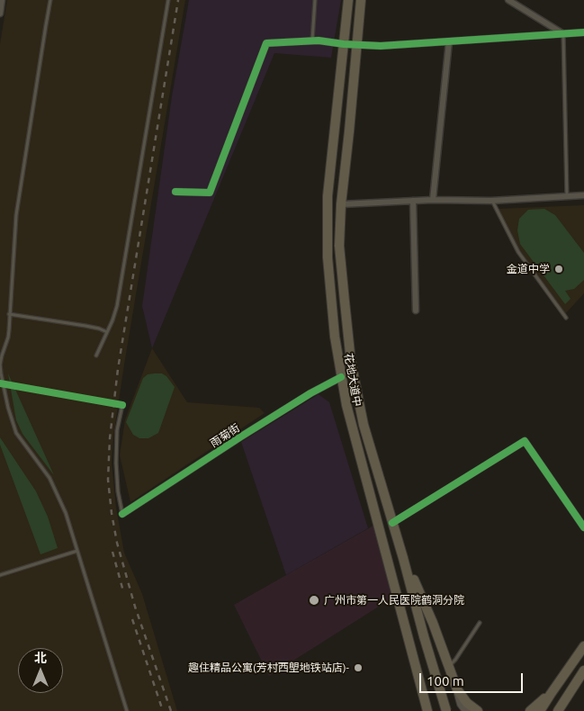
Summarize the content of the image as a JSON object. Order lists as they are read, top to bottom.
{
  "streets": {
    "main road": ["花地大道中"],
    "street": ["雨菊街"]
  },
  "crossings": [
    ["花地大道中", "雨菊街"]
  ],
  "places": ["金道中学", "广州市第一人民医院鹤洞分院", "趣住精品公寓(芳村西塱地铁站店)-"],
  "scale_bar": "100 m",
  "north": "top"
}
